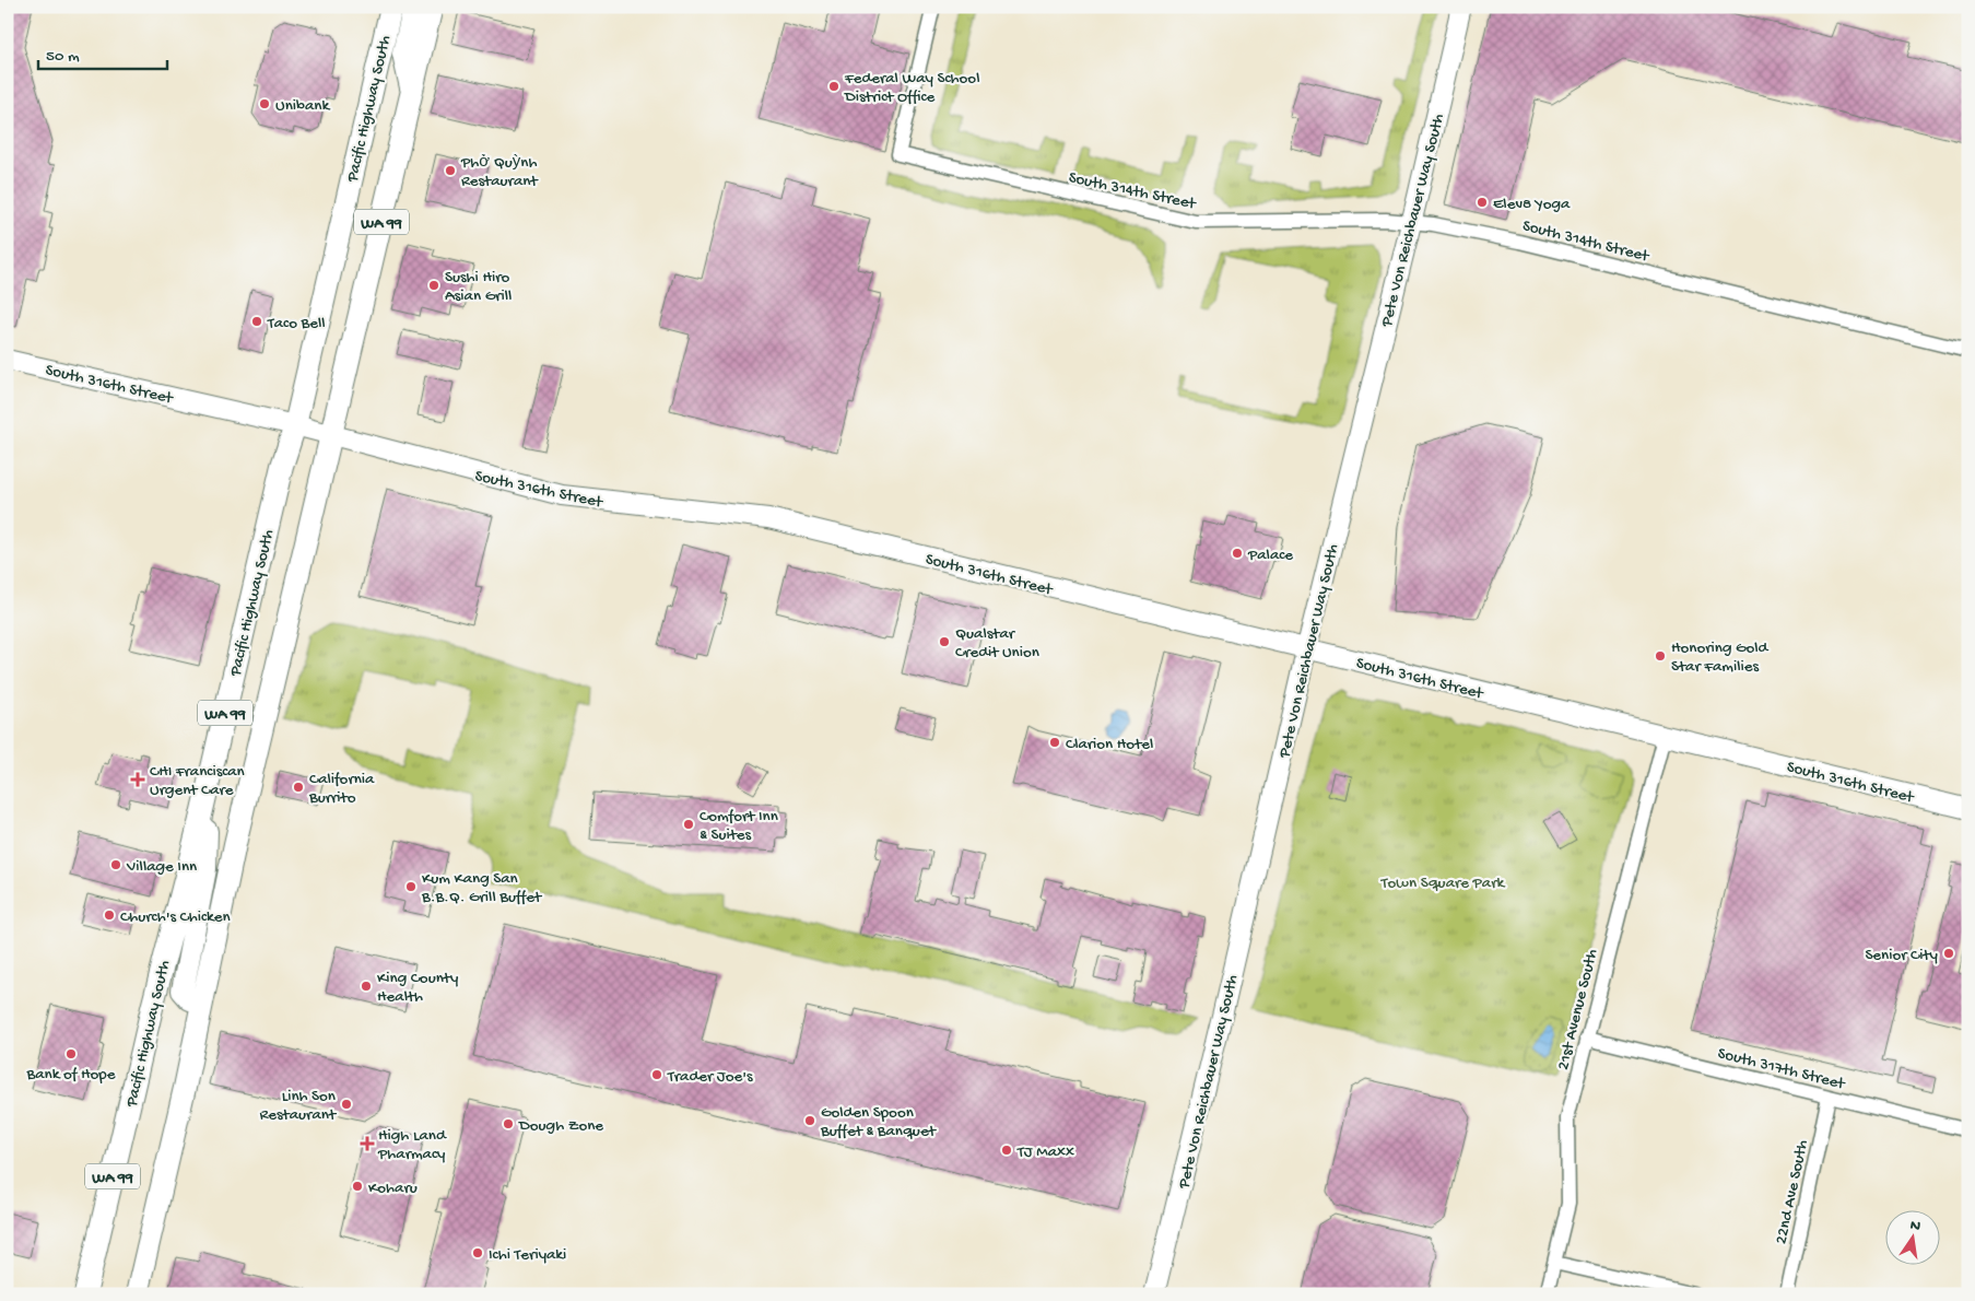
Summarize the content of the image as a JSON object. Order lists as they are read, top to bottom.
{
  "streets": {
    "main road": ["Pacific Highway South", "WA 99"],
    "street": [
      "South 314th Street",
      "Pete Von Reichbauer Way South",
      "South 316th Street",
      "21st Avenue South",
      "South 317th Street",
      "22nd Ave South"
    ]
  },
  "crossings": [
    ["Pacific Highway South", "South 316th Street"],
    ["South 314th Street", "Pete Von Reichbauer Way South"],
    ["Pete Von Reichbauer Way South", "South 316th Street"],
    ["WA 99", "South 316th Street"],
    ["South 316th Street", "21st Avenue South"],
    ["21st Avenue South", "South 317th Street"],
    ["South 317th Street", "22nd Ave South"]
  ],
  "parks": ["Town Square Park"],
  "places": {
    "other": [
      "Federal Way School District Office",
      "Unibank",
      "Phở Quỳnh Restaurant",
      "Elev8 Yoga",
      "Sushi Hiro Asian Grill",
      "Taco Bell",
      "Palace",
      "Qualstar Credit Union",
      "Honoring Gold Star Families",
      "Clarion Hotel",
      "California Burrito",
      "Comfort Inn & Suites",
      "Village Inn",
      "Kum Kang San B.B.Q. Grill Buffet",
      "Church's Chicken",
      "Senior City",
      "King County Health",
      "Bank of Hope",
      "Trader Joe's",
      "Linh Son Restaurant",
      "Golden Spoon Buffet & Banquet",
      "Dough Zone",
      "TJ Maxx",
      "Koharu",
      "Ichi Teriyaki"
    ],
    "health": ["CHI Franciscan Urgent Care", "High Land Pharmacy"]
  },
  "scale_bar": "50 m",
  "north": "top"
}
